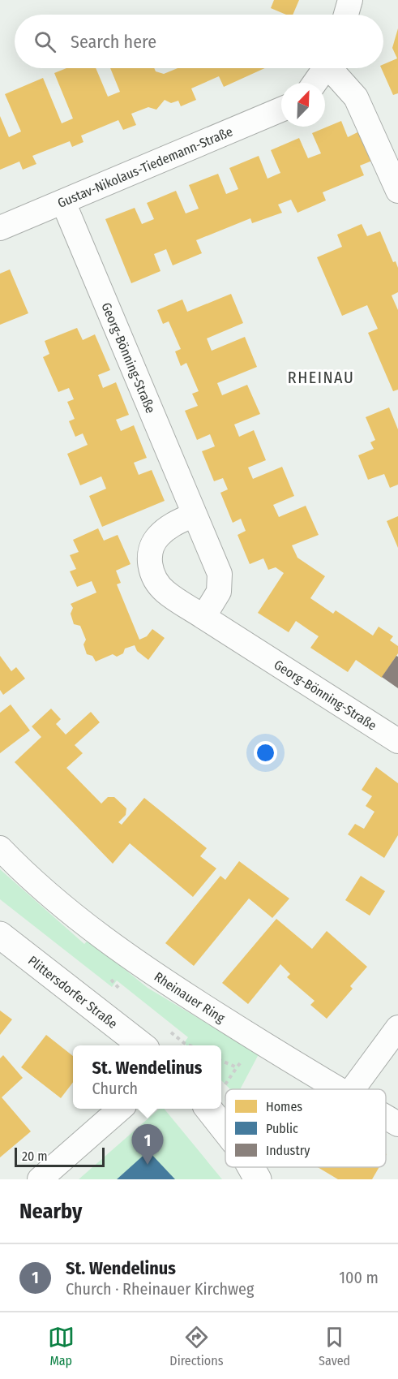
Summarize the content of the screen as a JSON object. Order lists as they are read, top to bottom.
{
  "streets": {
    "street": [
      "Gustav-Nikolaus-Tiedemann-Straße",
      "Georg-Bönning-Straße",
      "Plittersdorfer Straße",
      "Rheinauer Ring"
    ]
  },
  "crossings": [
    ["Gustav-Nikolaus-Tiedemann-Straße", "Georg-Bönning-Straße"]
  ],
  "districts": ["RHEINAU"],
  "legend": ["Homes", "Public", "Industry"],
  "scale_bar": "20 m",
  "north": "top right",
  "page": {
    "search": "Search here",
    "popup": ["St. Wendelinus", "Church"],
    "pins": "1",
    "scale": "20 m",
    "heading": "Nearby",
    "list": [
      {
        "mark": "1",
        "name": "St. Wendelinus",
        "note": "Church · Rheinauer Kirchweg",
        "value": "100 m"
      }
    ],
    "nav": ["Map", "Directions", "Saved"]
  }
}
